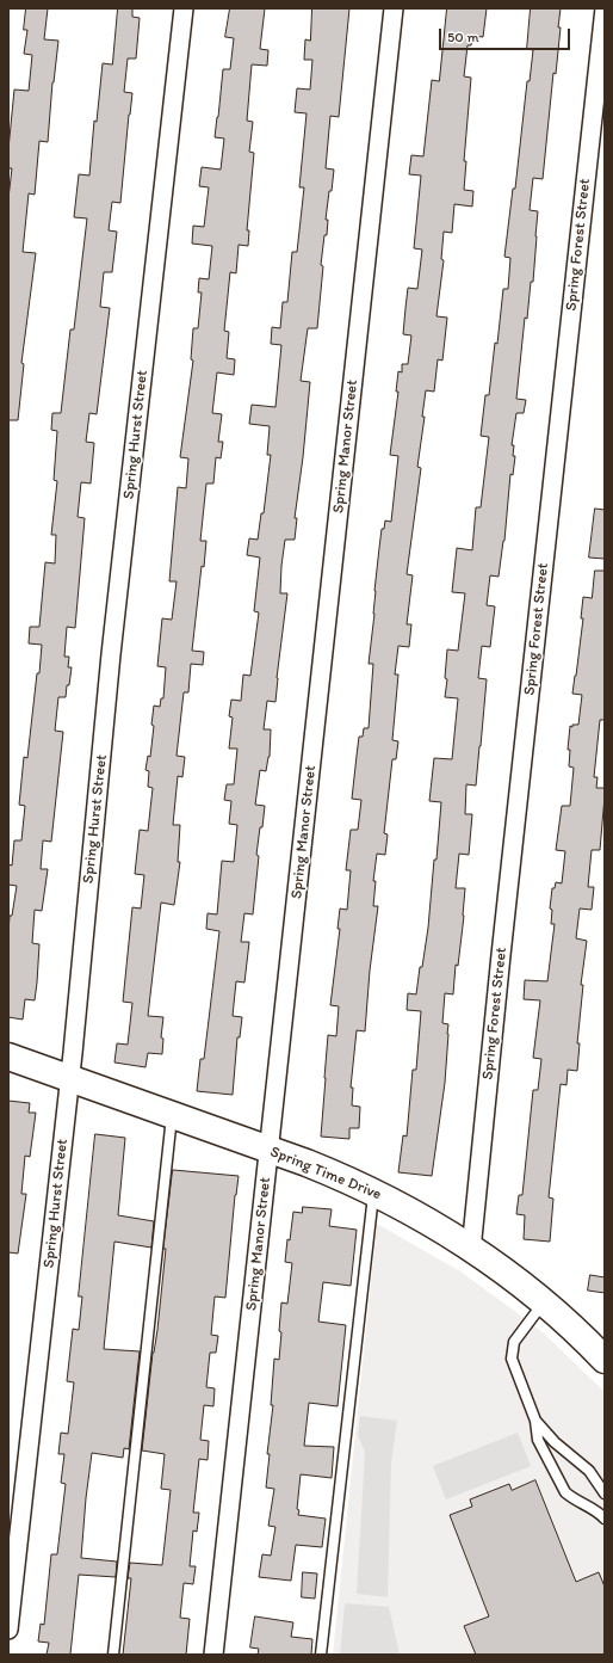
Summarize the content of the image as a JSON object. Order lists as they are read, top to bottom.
{
  "streets": {
    "street": [
      "Spring Forest Street",
      "Spring Hurst Street",
      "Spring Manor Street",
      "Spring Time Drive"
    ]
  },
  "crossings": [
    ["Spring Forest Street", "Spring Time Drive"],
    ["Spring Hurst Street", "Spring Time Drive"],
    ["Spring Manor Street", "Spring Time Drive"]
  ],
  "scale_bar": "50 m"
}
